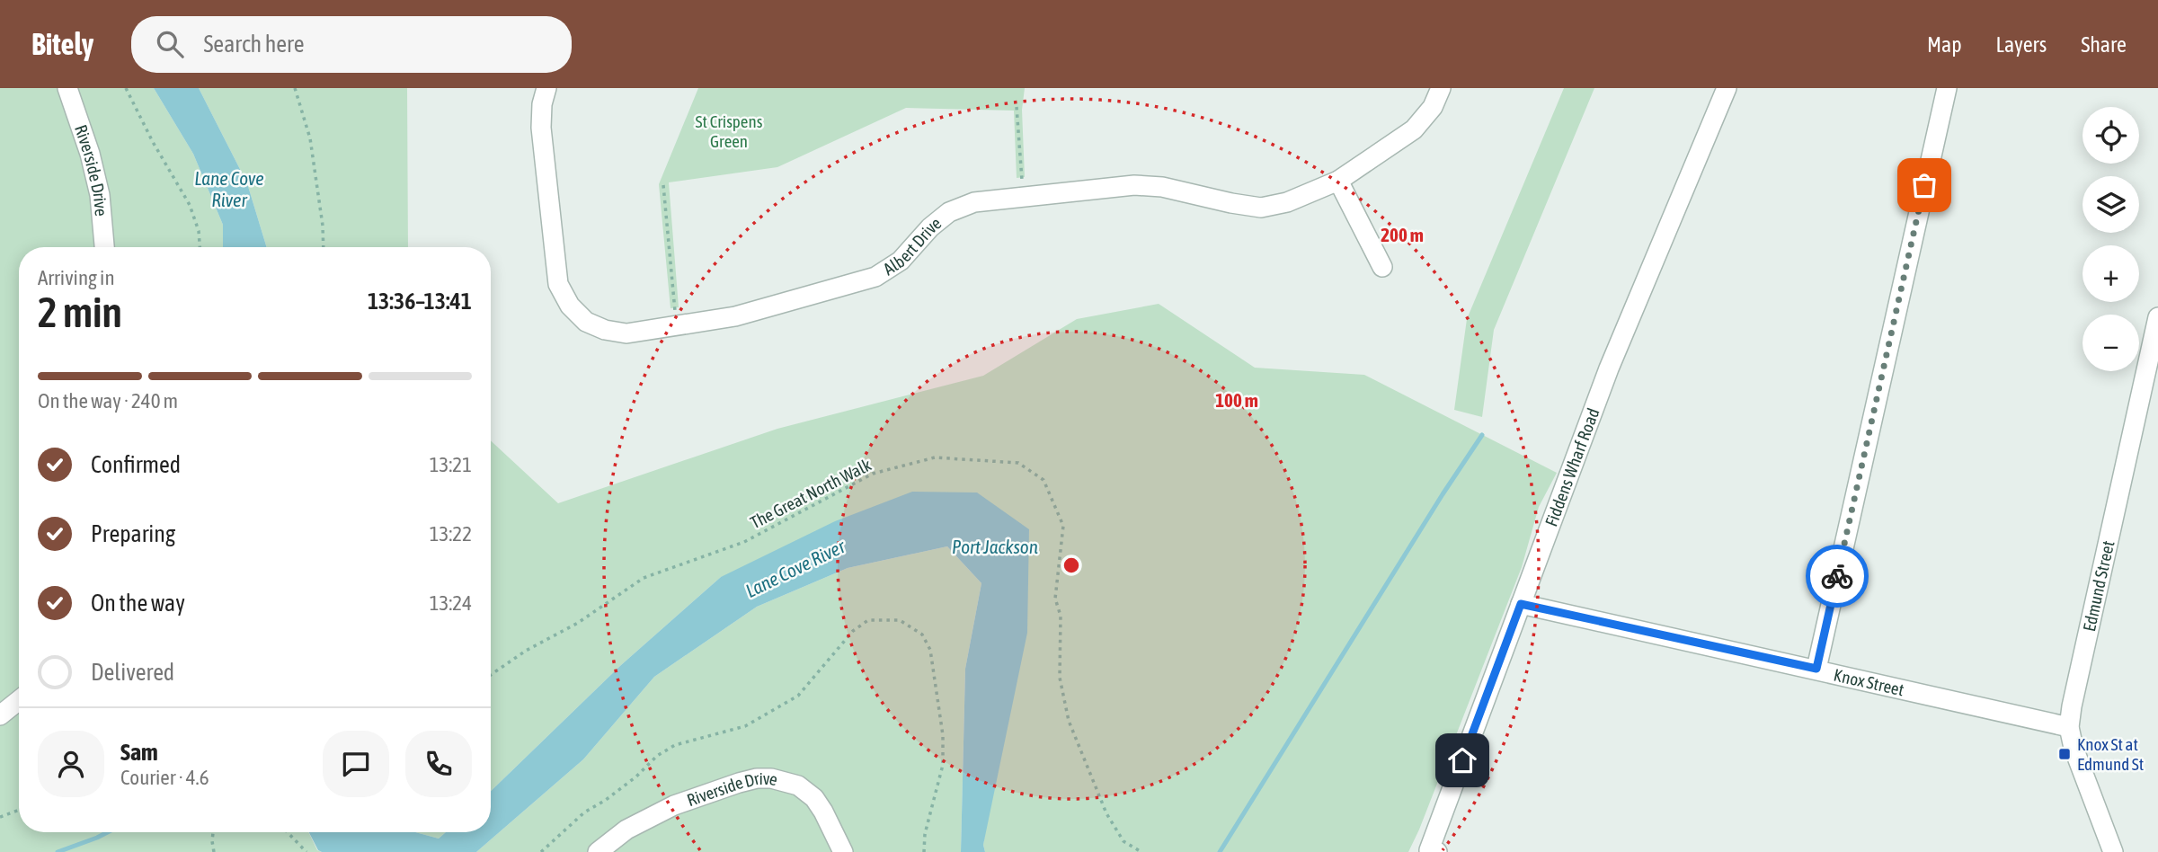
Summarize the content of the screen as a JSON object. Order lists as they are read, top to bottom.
{
  "streets": {
    "street": [
      "Riverside Drive",
      "Albert Drive",
      "Fiddens Wharf Road",
      "Edmund Street",
      "Knox Street"
    ],
    "path": ["The Great North Walk"]
  },
  "crossings": [
    ["Fiddens Wharf Road", "Knox Street"],
    ["Edmund Street", "Knox Street"]
  ],
  "water": ["Lane Cove River", "Port Jackson"],
  "parks": ["St Crispens Green"],
  "places": {
    "transit": ["Knox St at Edmund St"]
  },
  "page": {
    "header": "Bitely",
    "search": "Search here",
    "nav": ["Map", "Layers", "Share"],
    "map_buttons": ["+", "−"],
    "heading": ["2 min", "Arriving in", "13:36–13:41"],
    "panel": ["Sam", "Courier · 4.6"],
    "bar": "On the way · 240 m",
    "list": [
      ["Confirmed", "13:21"],
      ["Preparing", "13:22"],
      ["On the way", "13:24"],
      "Delivered"
    ]
  },
  "rings": ["200 m", "100 m"]
}
